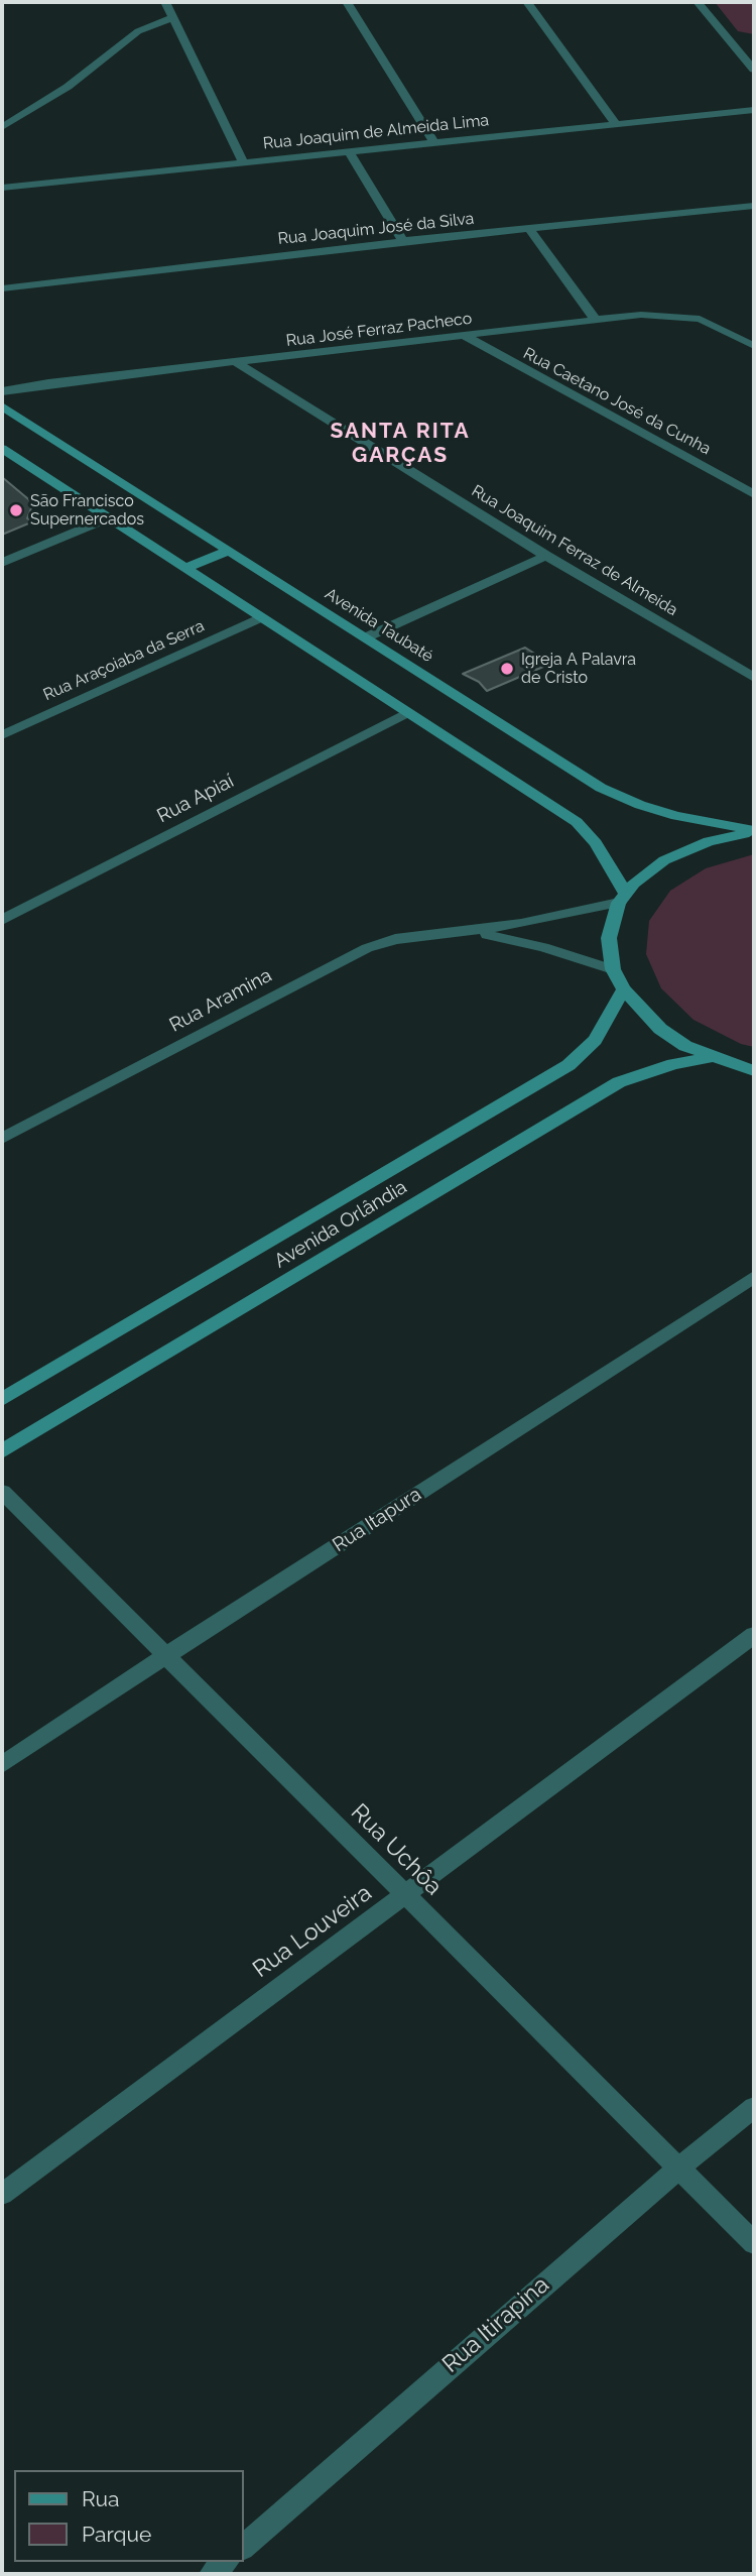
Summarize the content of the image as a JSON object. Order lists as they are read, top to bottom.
{
  "streets": {
    "street": [
      "Rua Joaquim de Almeida Lima",
      "Rua Joaquim José da Silva",
      "Rua José Ferraz Pacheco",
      "Rua Caetano José da Cunha",
      "Rua Joaquim Ferraz de Almeida",
      "Avenida Taubaté",
      "Rua Araçoiaba da Serra",
      "Rua Apiaí",
      "Rua Aramina",
      "Avenida Orlândia",
      "Rua Itapura",
      "Rua Uchôa",
      "Rua Louveira",
      "Rua Itirapina"
    ]
  },
  "crossings": [
    ["Rua José Ferraz Pacheco", "Rua Caetano José da Cunha"],
    ["Rua José Ferraz Pacheco", "Rua Joaquim Ferraz de Almeida"],
    ["Rua Itapura", "Rua Uchôa"],
    ["Rua Uchôa", "Rua Louveira"],
    ["Rua Uchôa", "Rua Itirapina"]
  ],
  "districts": ["SANTA RITA GARÇAS"],
  "places": ["São Francisco Supernercados", "Igreja A Palavra de Cristo"],
  "legend": ["Rua", "Parque"]
}
